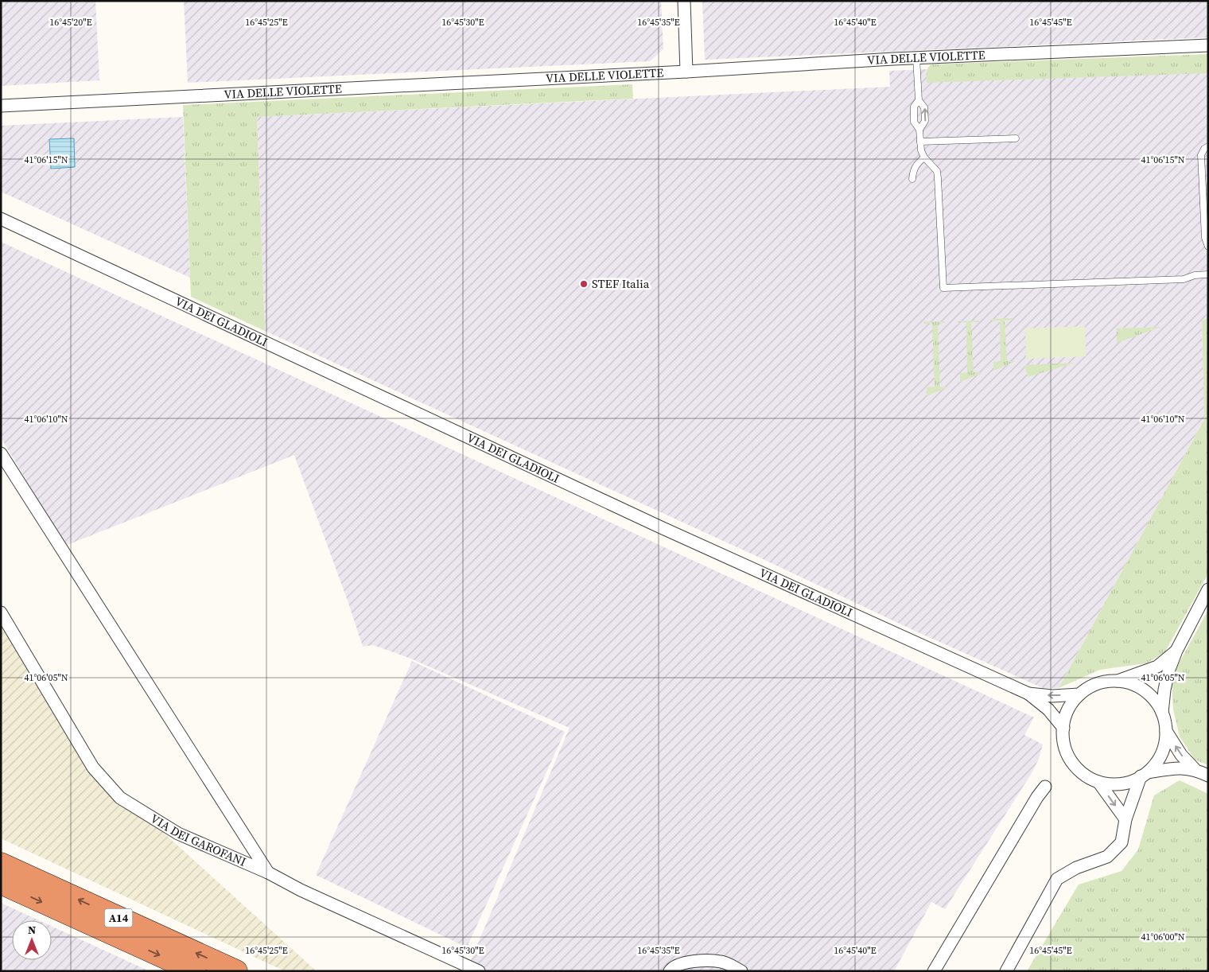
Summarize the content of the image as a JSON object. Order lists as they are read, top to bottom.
{
  "streets": {
    "highway": ["A14"],
    "street": ["VIA DELLE VIOLETTE", "VIA DEI GLADIOLI", "VIA DEI GAROFANI"]
  },
  "places": ["STEF Italia"],
  "north": "top",
  "coordinates": [
    "16°45'20\"E",
    "16°45'25\"E",
    "16°45'30\"E",
    "16°45'35\"E",
    "16°45'40\"E",
    "16°45'45\"E",
    "41°06'15\"N",
    "41°06'10\"N",
    "41°06'05\"N",
    "41°06'00\"N"
  ]
}
